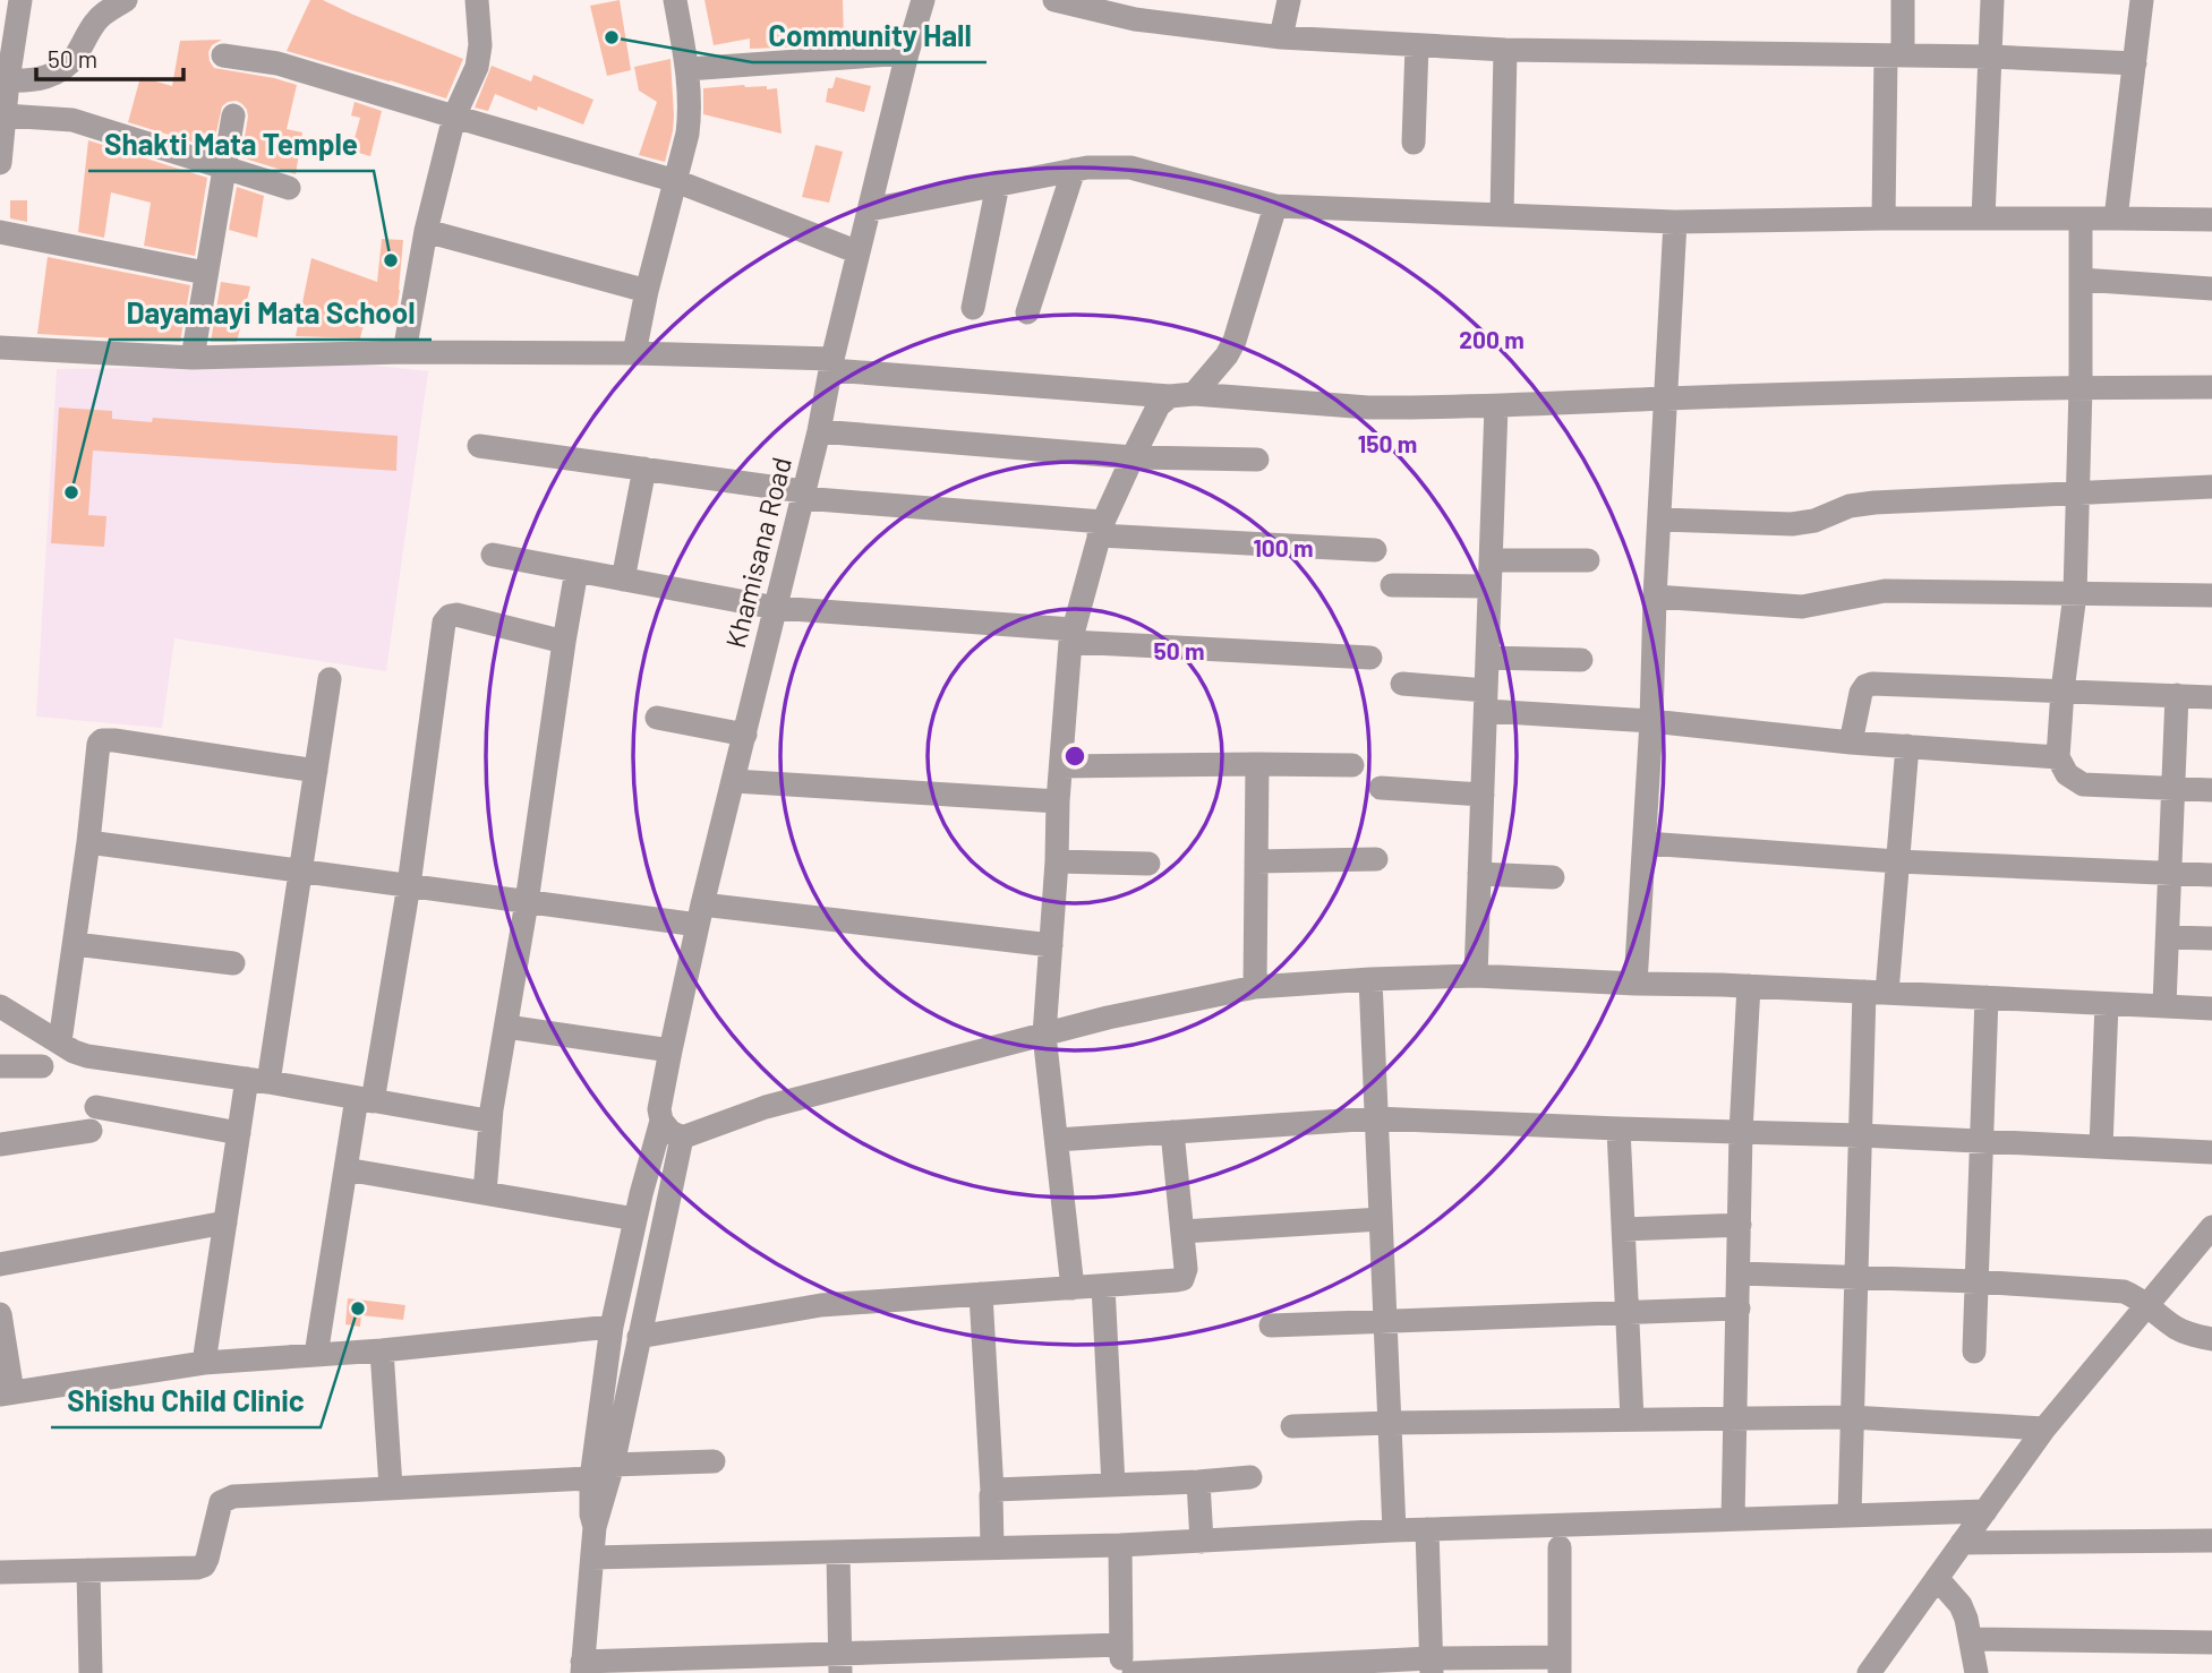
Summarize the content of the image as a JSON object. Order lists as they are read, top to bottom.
{
  "streets": {
    "street": ["Khamisana Road"]
  },
  "places": [
    "Community Hall",
    "Shakti Mata Temple",
    "Dayamayi Mata School",
    "Shishu Child Clinic"
  ],
  "scale_bar": "50 m",
  "rings": [
    "200 m",
    "150 m",
    "100 m",
    "50 m"
  ]
}
